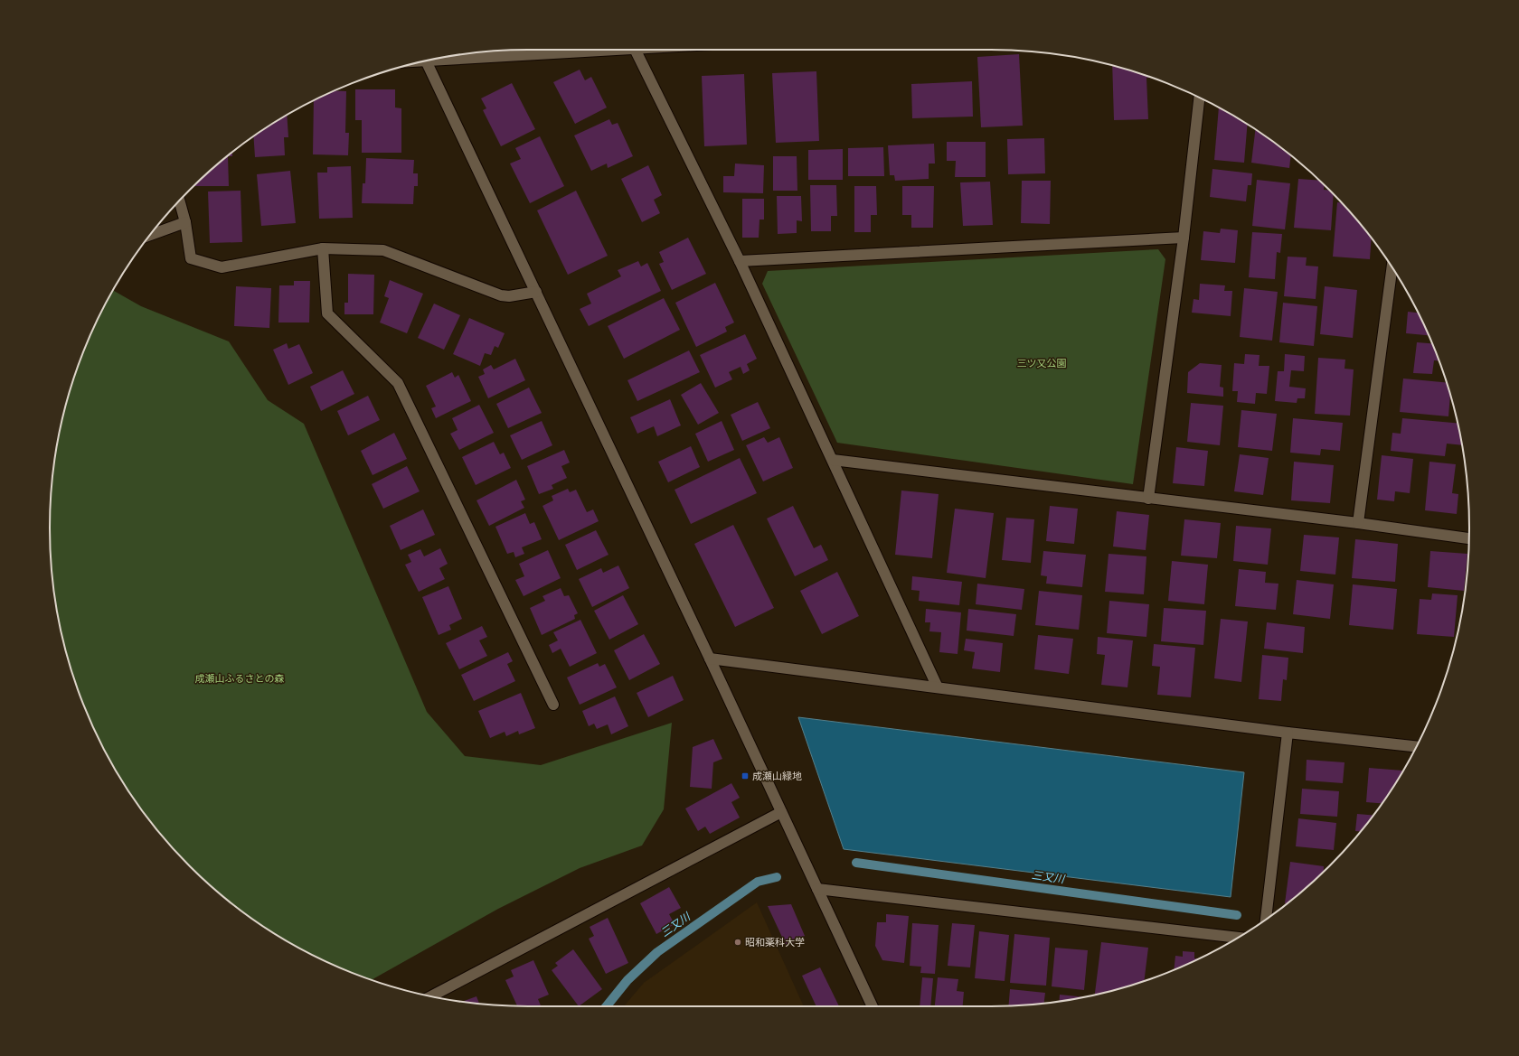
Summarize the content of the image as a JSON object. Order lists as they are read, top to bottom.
{
  "water": ["三又川"],
  "parks": ["三ツ又公園", "成瀬山ふるさとの森"],
  "places": {
    "transit": ["成瀬山緑地"],
    "other": ["昭和薬科大学"]
  }
}
